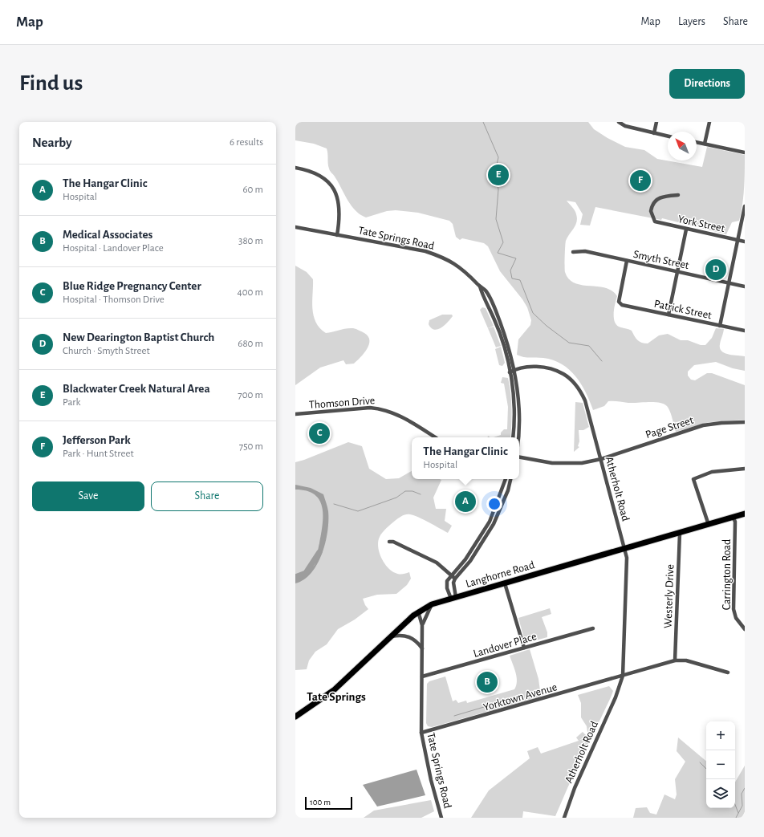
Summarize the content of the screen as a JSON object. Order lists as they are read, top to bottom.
{
  "streets": {
    "main road": ["Langhorne Road"],
    "street": [
      "York Street",
      "Tate Springs Road",
      "Smyth Street",
      "Patrick Street",
      "Thomson Drive",
      "Page Street",
      "Atherholt Road",
      "Carrington Road",
      "Westerly Drive",
      "Landover Place",
      "Yorktown Avenue"
    ]
  },
  "crossings": [
    ["Tate Springs Road", "Atherholt Road"],
    ["Tate Springs Road", "Langhorne Road"],
    ["Tate Springs Road", "Landover Place"],
    ["Tate Springs Road", "Yorktown Avenue"],
    ["Smyth Street", "Patrick Street"],
    ["Page Street", "Atherholt Road"],
    ["Atherholt Road", "Langhorne Road"],
    ["Atherholt Road", "Yorktown Avenue"],
    ["Langhorne Road", "Carrington Road"],
    ["Langhorne Road", "Westerly Drive"],
    ["Westerly Drive", "Yorktown Avenue"]
  ],
  "districts": ["Tate Springs"],
  "scale_bar": "100 m",
  "north": "top left",
  "page": {
    "header": "Map",
    "nav": ["Map", "Layers", "Share"],
    "buttons": [
      "Directions",
      ["Save", "Share"]
    ],
    "title": "Find us",
    "heading": ["Nearby", "6 results"],
    "pins": [
      "E",
      "F",
      "D",
      "C",
      "A",
      "B"
    ],
    "list": [
      {
        "mark": "A",
        "name": "The Hangar Clinic",
        "note": "Hospital",
        "value": "60 m"
      },
      {
        "mark": "B",
        "name": "Medical Associates",
        "note": "Hospital · Landover Place",
        "value": "380 m"
      },
      {
        "mark": "C",
        "name": "Blue Ridge Pregnancy Center",
        "note": "Hospital · Thomson Drive",
        "value": "400 m"
      },
      {
        "mark": "D",
        "name": "New Dearington Baptist Church",
        "note": "Church · Smyth Street",
        "value": "680 m"
      },
      {
        "mark": "E",
        "name": "Blackwater Creek Natural Area",
        "note": "Park",
        "value": "700 m"
      },
      {
        "mark": "F",
        "name": "Jefferson Park",
        "note": "Park · Hunt Street",
        "value": "750 m"
      }
    ],
    "popup": ["The Hangar Clinic", "Hospital"],
    "map_buttons": ["+", "−"],
    "scale": "100 m"
  }
}
